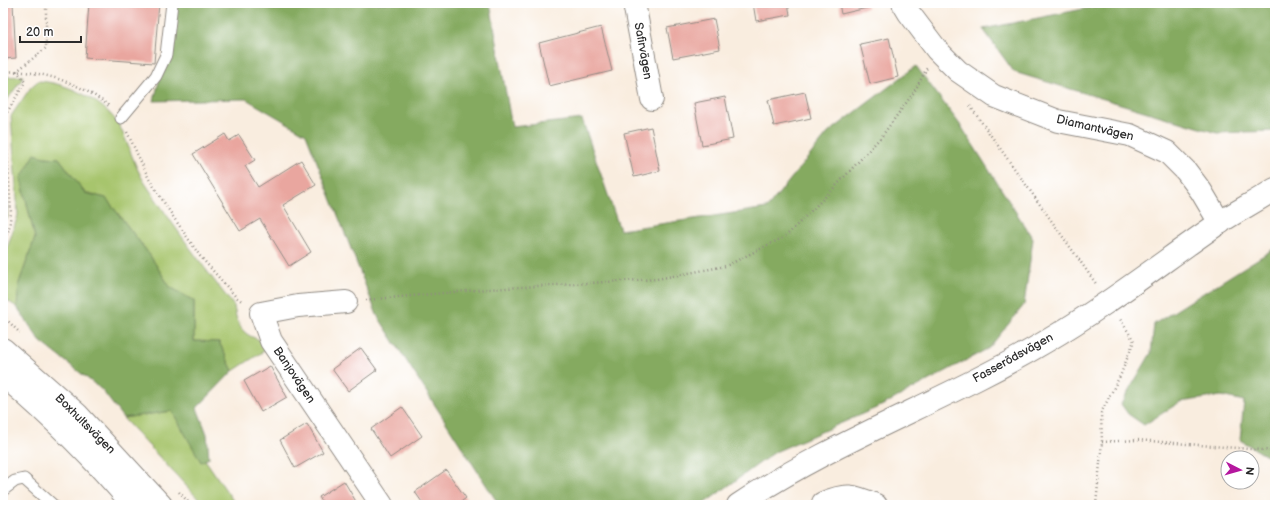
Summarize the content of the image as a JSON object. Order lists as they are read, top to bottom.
{
  "streets": {
    "street": [
      "Safirvägen",
      "Diamantvägen",
      "Fasserödsvägen",
      "Banjovägen",
      "Boxhultsvägen"
    ]
  },
  "crossings": [
    ["Diamantvägen", "Fasserödsvägen"]
  ],
  "scale_bar": "20 m",
  "north": "right"
}
